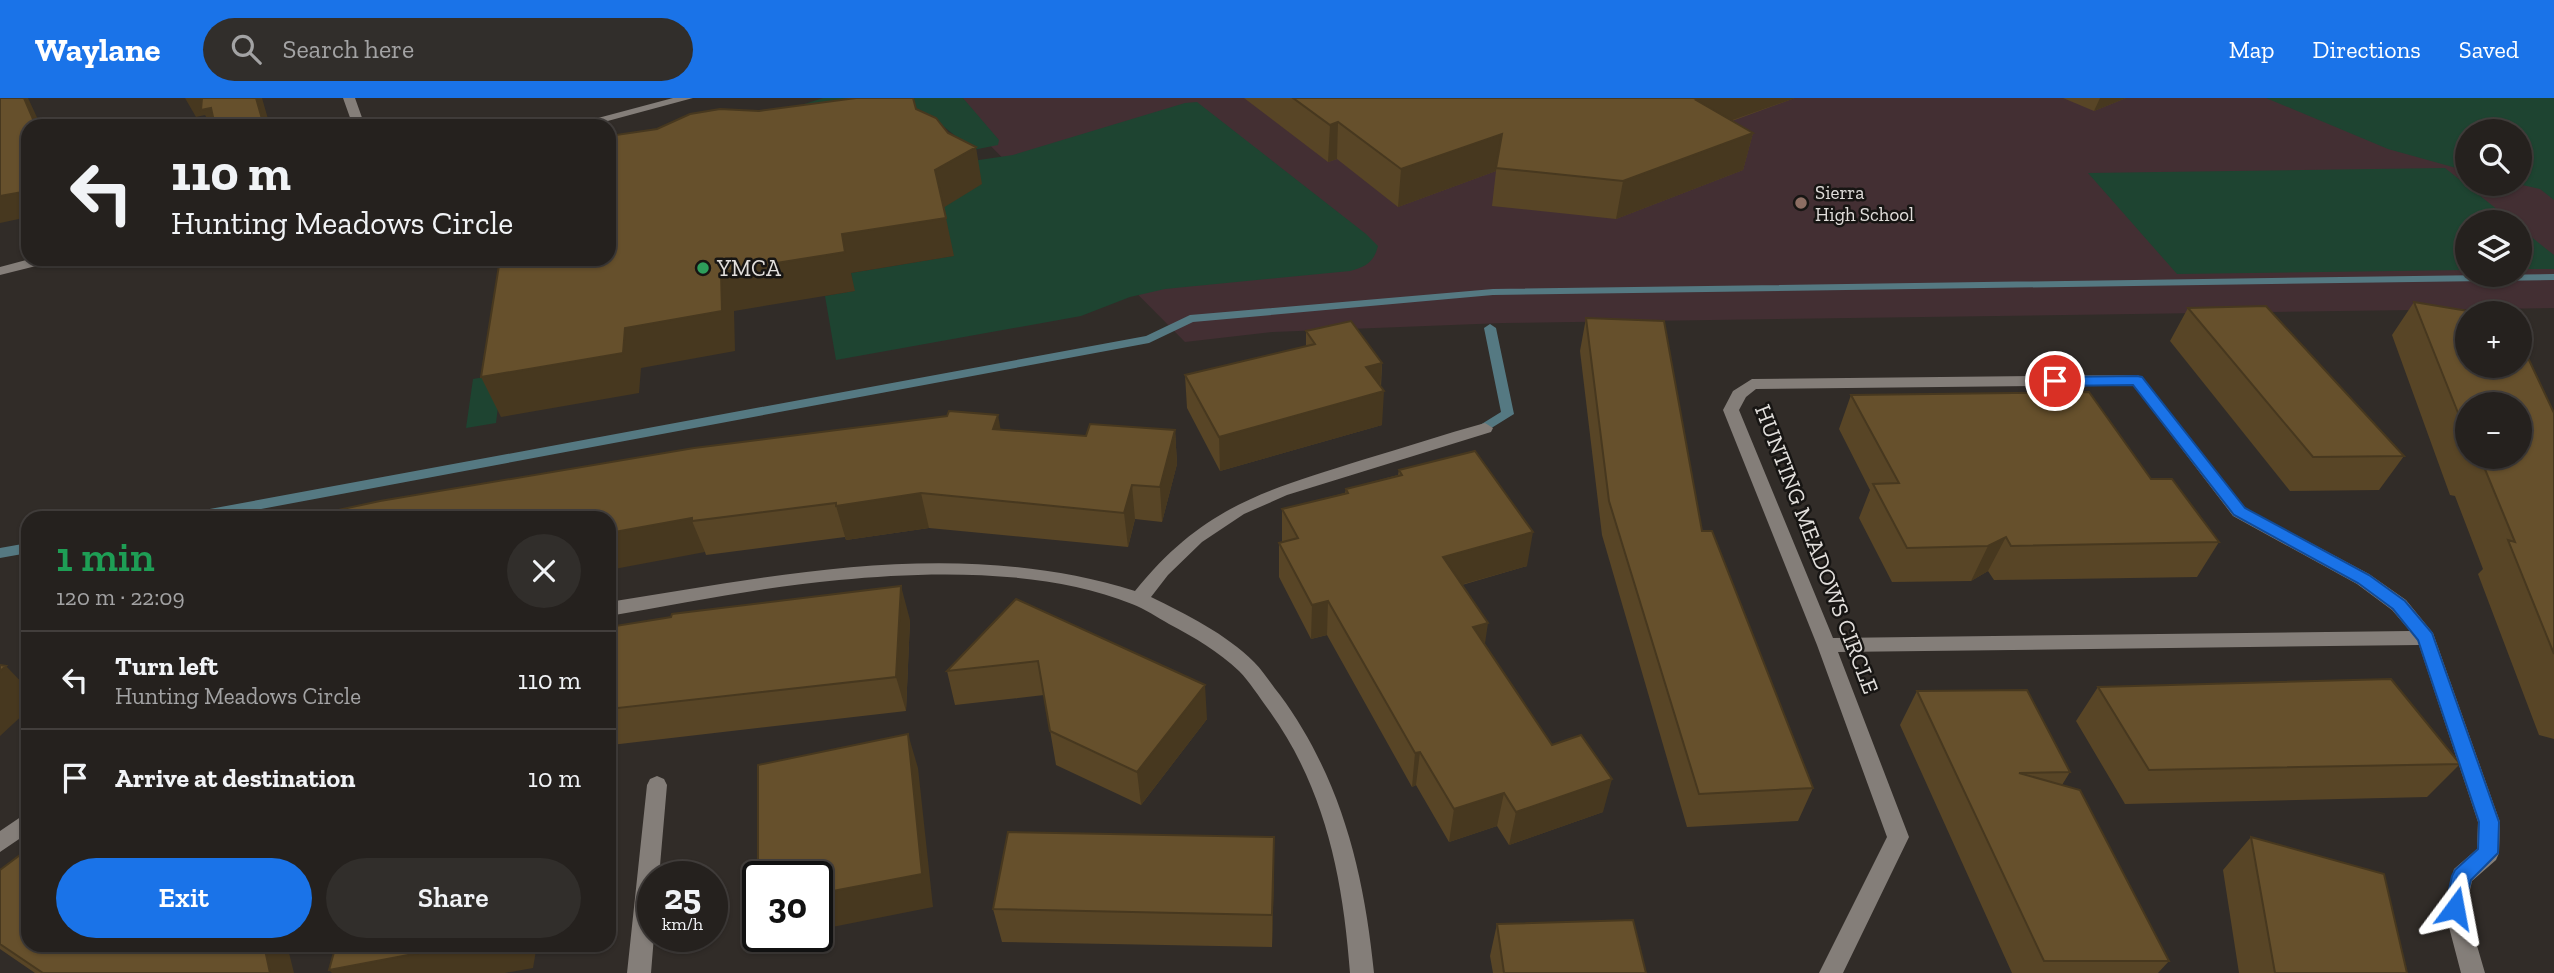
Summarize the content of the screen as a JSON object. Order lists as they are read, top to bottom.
{
  "streets": {
    "street": ["HUNTING MEADOWS CIRCLE"]
  },
  "places": ["Sierra High School", "YMCA"],
  "page": {
    "header": "Waylane",
    "search": "Search here",
    "nav": ["Map", "Directions", "Saved"],
    "map_buttons": ["+", "−"],
    "turn": ["110 m", "Hunting Meadows Circle"],
    "heading": ["1 min", "120 m · 22:09"],
    "list": [
      {
        "name": "Turn left",
        "note": "Hunting Meadows Circle",
        "value": "110 m"
      },
      {
        "name": "Arrive at destination",
        "value": "10 m"
      }
    ],
    "buttons": ["Exit", "Share"],
    "speed": "25 km/h",
    "limit": "30"
  }
}
